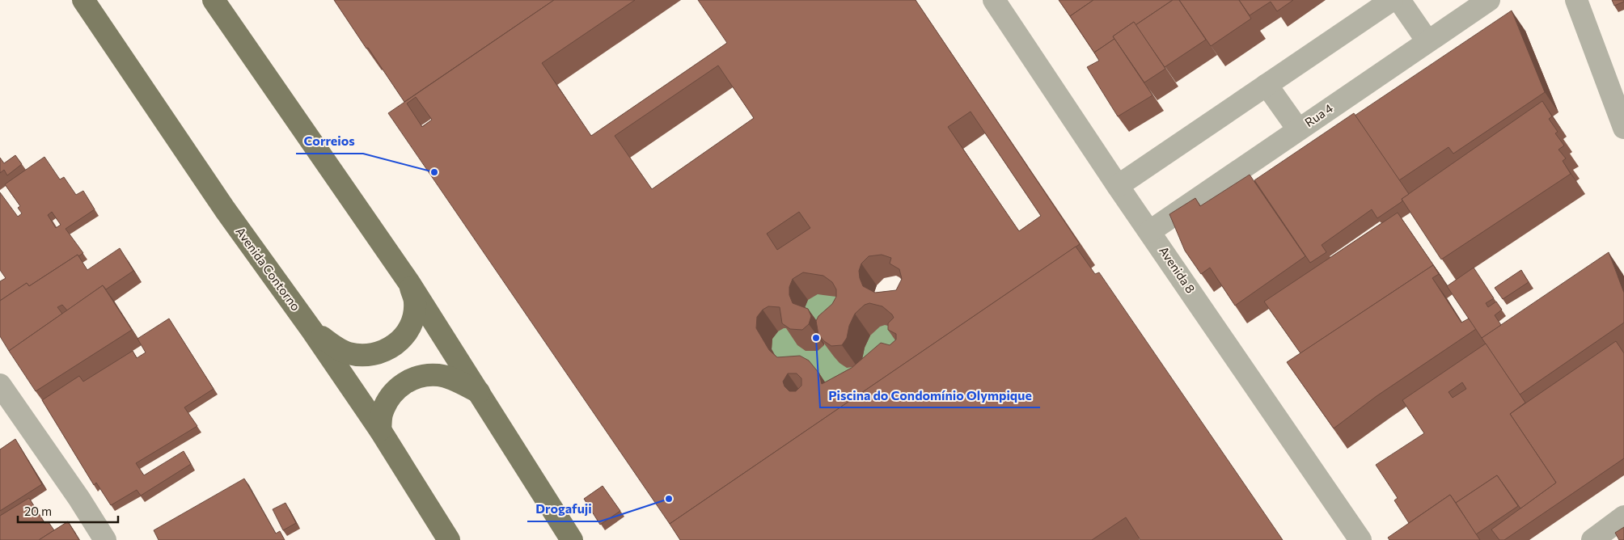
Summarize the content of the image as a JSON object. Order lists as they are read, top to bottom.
{
  "streets": {
    "main road": ["Avenida Contorno"],
    "street": ["Rua 4", "Avenida 8"]
  },
  "crossings": [
    ["Rua 4", "Avenida 8"]
  ],
  "places": ["Correios", "Piscina do Condomínio Olympique", "Drogafuji"],
  "scale_bar": "20 m"
}
